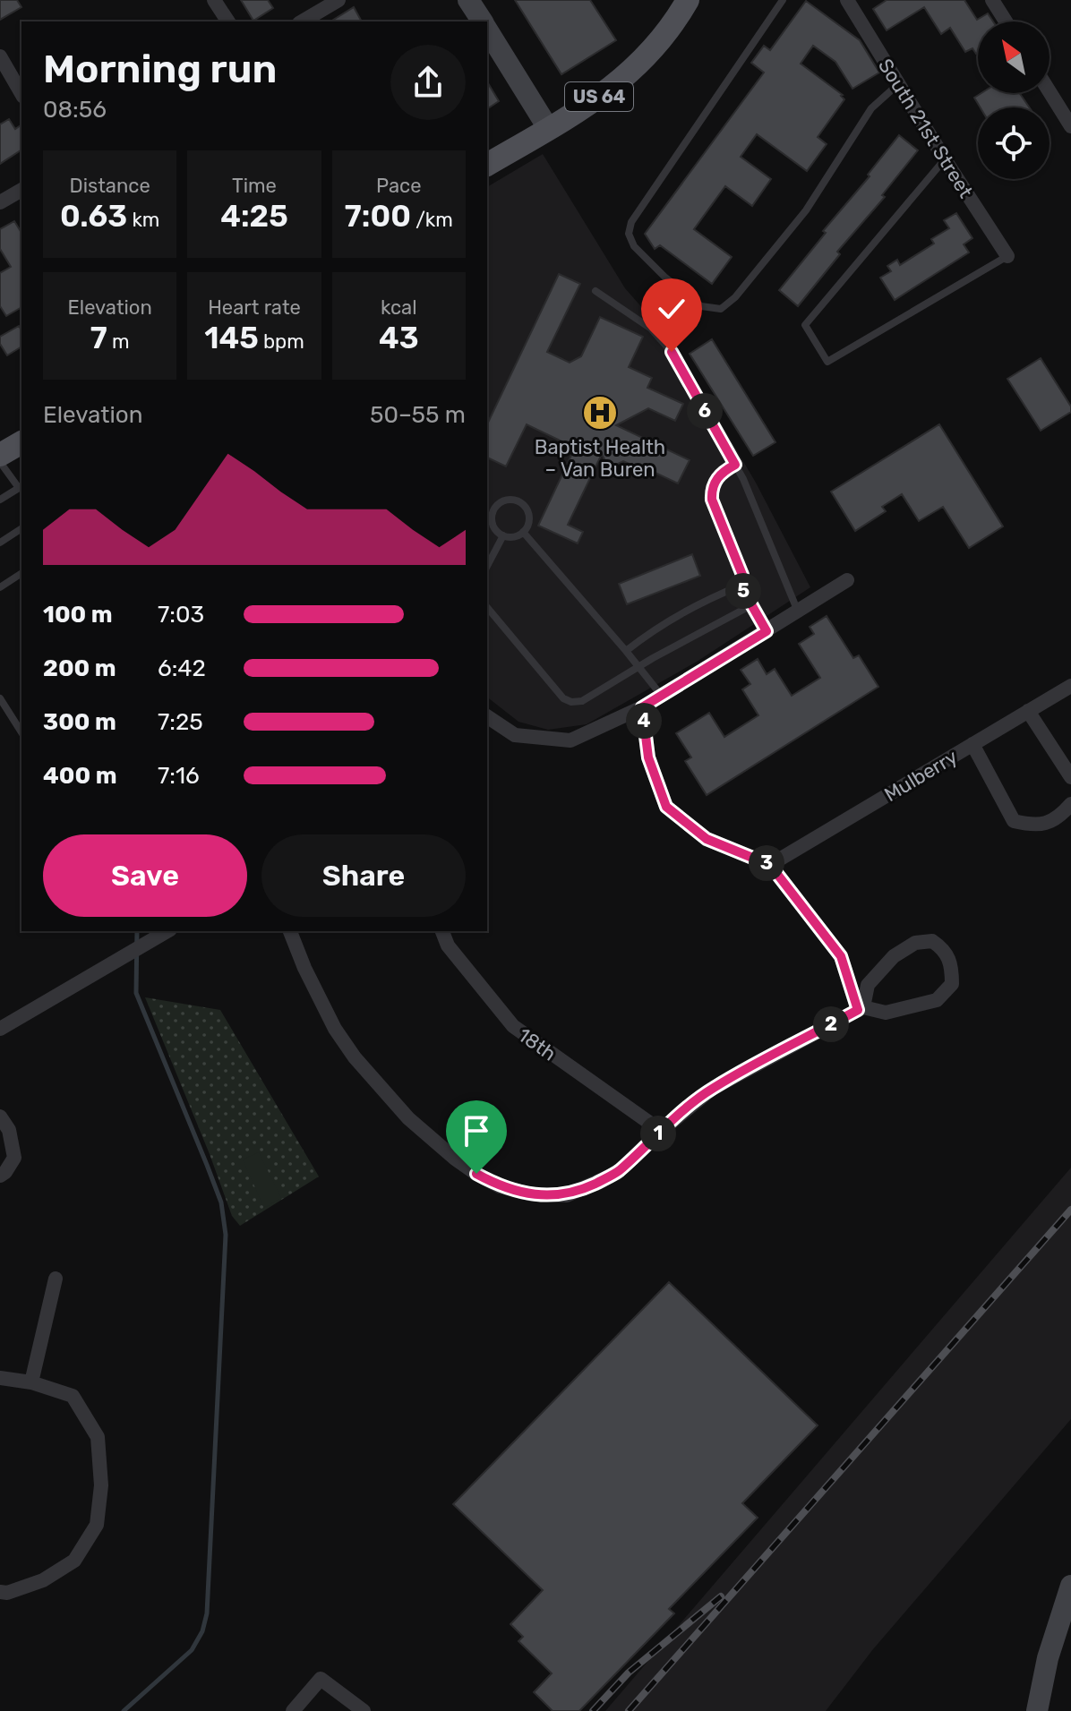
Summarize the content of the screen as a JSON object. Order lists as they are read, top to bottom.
{
  "streets": {
    "main road": ["US 64"],
    "street": ["South 21st Street", "Mulberry", "18th"]
  },
  "places": {
    "hospital": ["Baptist Health – Van Buren"]
  },
  "north": "top left",
  "page": {
    "heading": ["Morning run", "08:56"],
    "stats": [
      ["Distance", "0.63 km"],
      ["Time", "4:25"],
      ["Pace", "7:00 /km"],
      ["Elevation", "7 m"],
      ["Heart rate", "145 bpm"],
      ["kcal", "43"]
    ],
    "chart": ["Elevation", "50–55 m"],
    "pins": [
      "6",
      "5",
      "4",
      "3",
      "2",
      "1"
    ],
    "list": [
      {
        "name": "100 m",
        "note": "7:03"
      },
      {
        "name": "200 m",
        "note": "6:42"
      },
      {
        "name": "300 m",
        "note": "7:25"
      },
      {
        "name": "400 m",
        "note": "7:16"
      }
    ],
    "buttons": ["Save", "Share"]
  }
}
